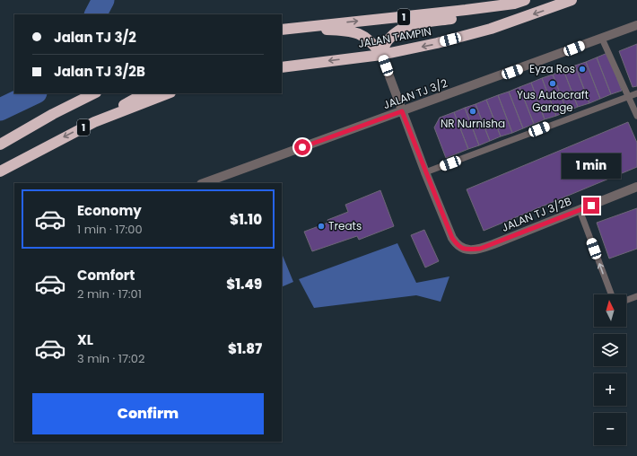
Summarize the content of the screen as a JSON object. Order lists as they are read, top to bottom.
{
  "streets": {
    "highway": ["1", "JALAN TAMPIN"],
    "street": ["JALAN TJ 3/2", "JALAN TJ 3/2B"]
  },
  "places": [
    "Eyza Ros",
    "Yus Autocraft Garage",
    "NR Nurnisha",
    "Treats"
  ],
  "north": "top",
  "page": {
    "banner": ["Jalan TJ 3/2", "Jalan TJ 3/2B"],
    "bubble": "1 min",
    "list": [
      {
        "name": "Economy",
        "note": "1 min · 17:00",
        "value": "$1.10"
      },
      {
        "name": "Comfort",
        "note": "2 min · 17:01",
        "value": "$1.49"
      },
      {
        "name": "XL",
        "note": "3 min · 17:02",
        "value": "$1.87"
      }
    ],
    "map_buttons": ["+", "−"],
    "buttons": "Confirm"
  }
}
